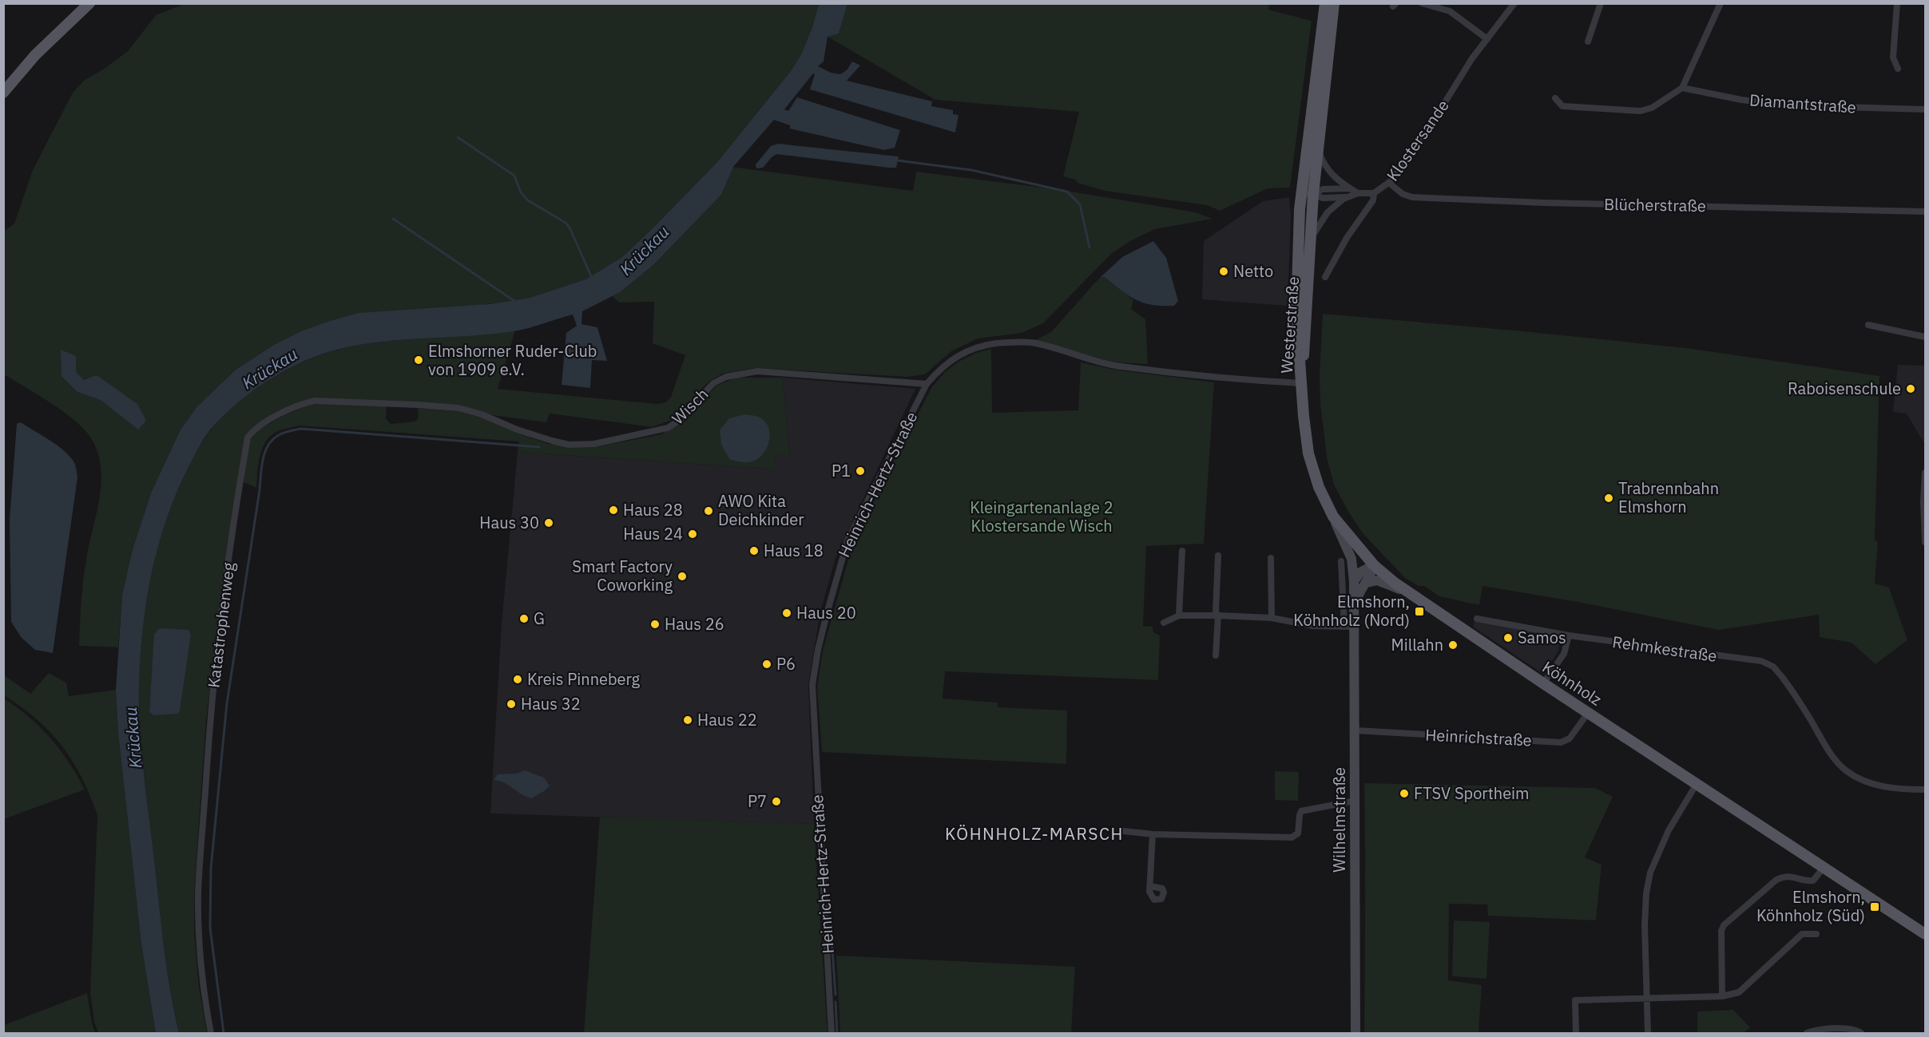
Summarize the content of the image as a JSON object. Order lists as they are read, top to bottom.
{
  "streets": {
    "main road": ["Westerstraße", "Köhnholz", "Wilhelmstraße"],
    "street": [
      "Diamantstraße",
      "Klostersande",
      "Blücherstraße",
      "Wisch",
      "Heinrich-Hertz-Straße",
      "Katastrophenweg",
      "Rehmkestraße",
      "Heinrichstraße"
    ]
  },
  "crossings": [
    ["Klostersande", "Blücherstraße"],
    ["Westerstraße", "Heinrich-Hertz-Straße"],
    ["Westerstraße", "Köhnholz"],
    ["Wisch", "Heinrich-Hertz-Straße"],
    ["Wisch", "Katastrophenweg"],
    ["Heinrich-Hertz-Straße", "Köhnholz"],
    ["Köhnholz", "Heinrichstraße"],
    ["Köhnholz", "Wilhelmstraße"],
    ["Heinrichstraße", "Wilhelmstraße"]
  ],
  "districts": ["KÖHNHOLZ-MARSCH"],
  "water": ["Krückau"],
  "parks": ["Kleingartenanlage 2 Klostersande Wisch"],
  "places": {
    "other": [
      "Netto",
      "Elmshorner Ruder-Club von 1909 e.V.",
      "Raboisenschule",
      "P1",
      "Trabrennbahn Elmshorn",
      "Haus 28",
      "AWO Kita Deichkinder",
      "Haus 30",
      "Haus 24",
      "Haus 18",
      "Smart Factory Coworking",
      "Haus 20",
      "G",
      "Haus 26",
      "Samos",
      "Millahn",
      "P6",
      "Kreis Pinneberg",
      "Haus 32",
      "Haus 22",
      "FTSV Sportheim",
      "P7"
    ],
    "transit": ["Elmshorn, Köhnholz (Nord)", "Elmshorn, Köhnholz (Süd)"]
  }
}
